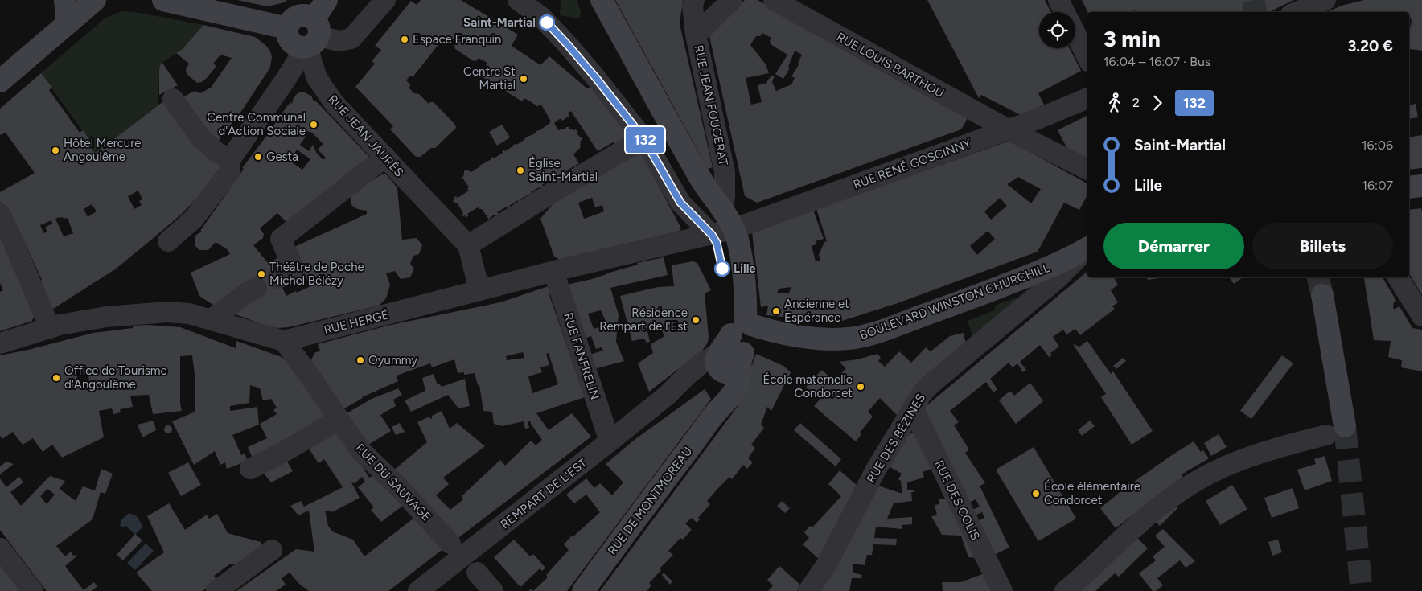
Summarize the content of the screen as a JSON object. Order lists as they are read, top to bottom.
{
  "streets": {
    "main road": ["BOULEVARD WINSTON CHURCHILL", "RUE DE MONTMOREAU"],
    "street": [
      "RUE LOUIS BARTHOU",
      "RUE JEAN FOUGERAT",
      "RUE JEAN JAURÈS",
      "RUE RENÉ GOSCINNY",
      "RUE HERGÉ",
      "RUE FANFRELIN",
      "RUE DES BÉZINES",
      "RUE DU SAUVAGE",
      "REMPART DE L'EST",
      "RUE DES COLIS"
    ]
  },
  "crossings": [
    ["RUE LOUIS BARTHOU", "RUE RENÉ GOSCINNY"],
    ["RUE JEAN FOUGERAT", "RUE RENÉ GOSCINNY"],
    ["RUE JEAN FOUGERAT", "RUE DE MONTMOREAU"],
    ["RUE RENÉ GOSCINNY", "RUE HERGÉ"],
    ["RUE RENÉ GOSCINNY", "RUE DE MONTMOREAU"],
    ["BOULEVARD WINSTON CHURCHILL", "REMPART DE L'EST"],
    ["BOULEVARD WINSTON CHURCHILL", "RUE DE MONTMOREAU"],
    ["RUE HERGÉ", "RUE FANFRELIN"],
    ["RUE HERGÉ", "RUE DU SAUVAGE"],
    ["RUE FANFRELIN", "REMPART DE L'EST"],
    ["RUE DES BÉZINES", "RUE DES COLIS"],
    ["REMPART DE L'EST", "RUE DE MONTMOREAU"]
  ],
  "places": [
    "Saint-Martial",
    "Espace Franquin",
    "Centre St Martial",
    "Centre Communal d'Action Sociale",
    "Hôtel Mercure Angoulême",
    "Gesta",
    "Église Saint-Martial",
    "Lille",
    "Théâtre de Poche Michel Bélézy",
    "Ancienne et Espérance",
    "Résidence Rempart de l'Est",
    "Oyummy",
    "Office de Tourisme d'Angoulême",
    "École maternelle Condorcet",
    "École élémentaire Condorcet"
  ],
  "lines": ["bus line 132"],
  "page": {
    "on_map": "132",
    "heading": ["3 min", "16:04 – 16:07 · Bus", "3.20 €"],
    "legs": ["2", "132"],
    "list": [
      {
        "name": "Saint-Martial",
        "value": "16:06"
      },
      {
        "name": "Lille",
        "value": "16:07"
      }
    ],
    "buttons": ["Démarrer", "Billets"]
  }
}
